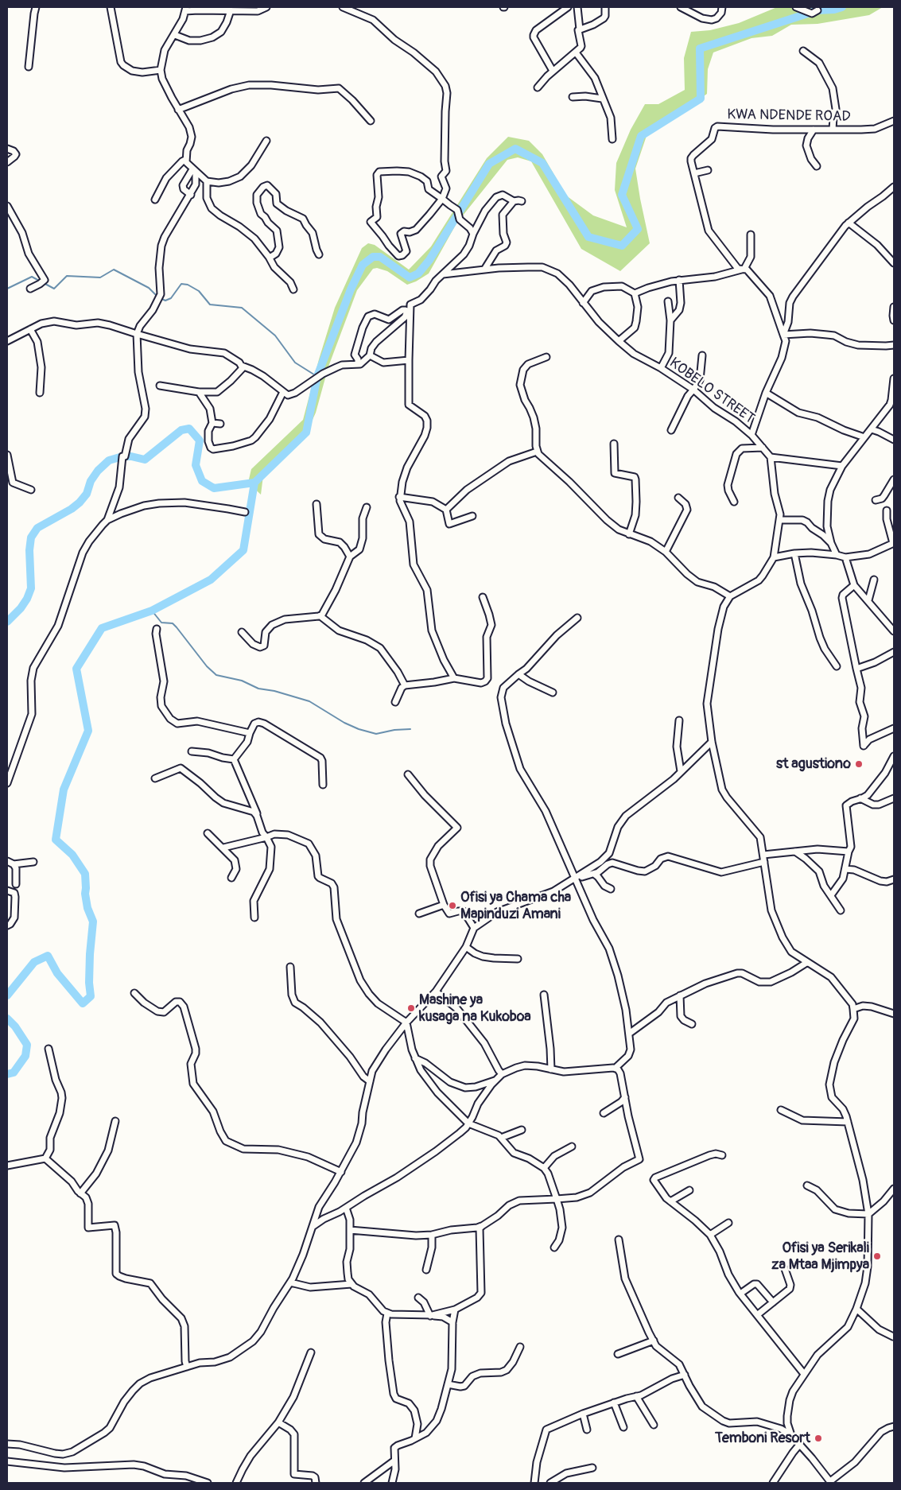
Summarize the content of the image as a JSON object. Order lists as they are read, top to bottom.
{
  "streets": {
    "street": ["KWA NDENDE ROAD", "KOBELO STREET"]
  },
  "places": [
    "st agustiono",
    "Ofisi ya Chama cha Mapinduzi Amani",
    "Mashine ya kusaga na Kukoboa",
    "Ofisi ya Serikali za Mtaa Mjimpya",
    "Temboni Resort"
  ]
}
